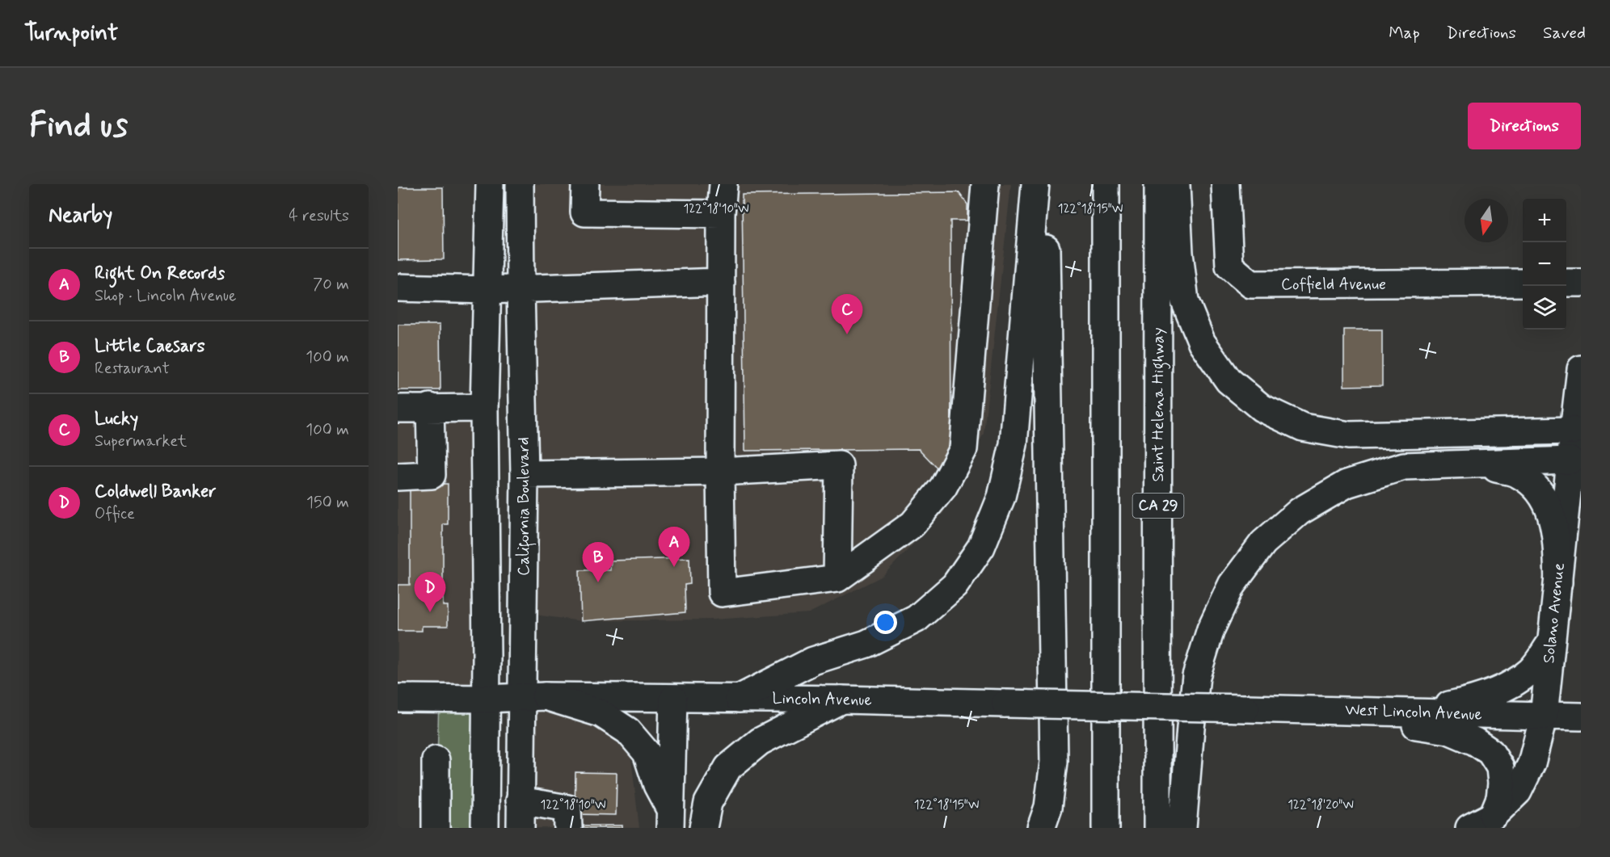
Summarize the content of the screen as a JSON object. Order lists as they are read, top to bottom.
{
  "streets": {
    "main road": [
      "Coffield Avenue",
      "Saint Helena Highway",
      "CA 29",
      "California Boulevard",
      "Solano Avenue",
      "Lincoln Avenue",
      "West Lincoln Avenue"
    ]
  },
  "crossings": [
    ["California Boulevard", "Lincoln Avenue"],
    ["Solano Avenue", "West Lincoln Avenue"],
    ["Lincoln Avenue", "West Lincoln Avenue"]
  ],
  "north": "bottom",
  "page": {
    "header": "Turnpoint",
    "nav": ["Map", "Directions", "Saved"],
    "buttons": "Directions",
    "title": "Find us",
    "heading": ["Nearby", "4 results"],
    "map_buttons": ["+", "−"],
    "list": [
      {
        "mark": "A",
        "name": "Right On Records",
        "note": "Shop · Lincoln Avenue",
        "value": "70 m"
      },
      {
        "mark": "B",
        "name": "Little Caesars",
        "note": "Restaurant",
        "value": "100 m"
      },
      {
        "mark": "C",
        "name": "Lucky",
        "note": "Supermarket",
        "value": "100 m"
      },
      {
        "mark": "D",
        "name": "Coldwell Banker",
        "note": "Office",
        "value": "150 m"
      }
    ],
    "pins": [
      "C",
      "A",
      "B",
      "D"
    ]
  },
  "coordinates": ["122°18'10\"W", "122°18'15\"W", "122°18'20\"W"]
}
